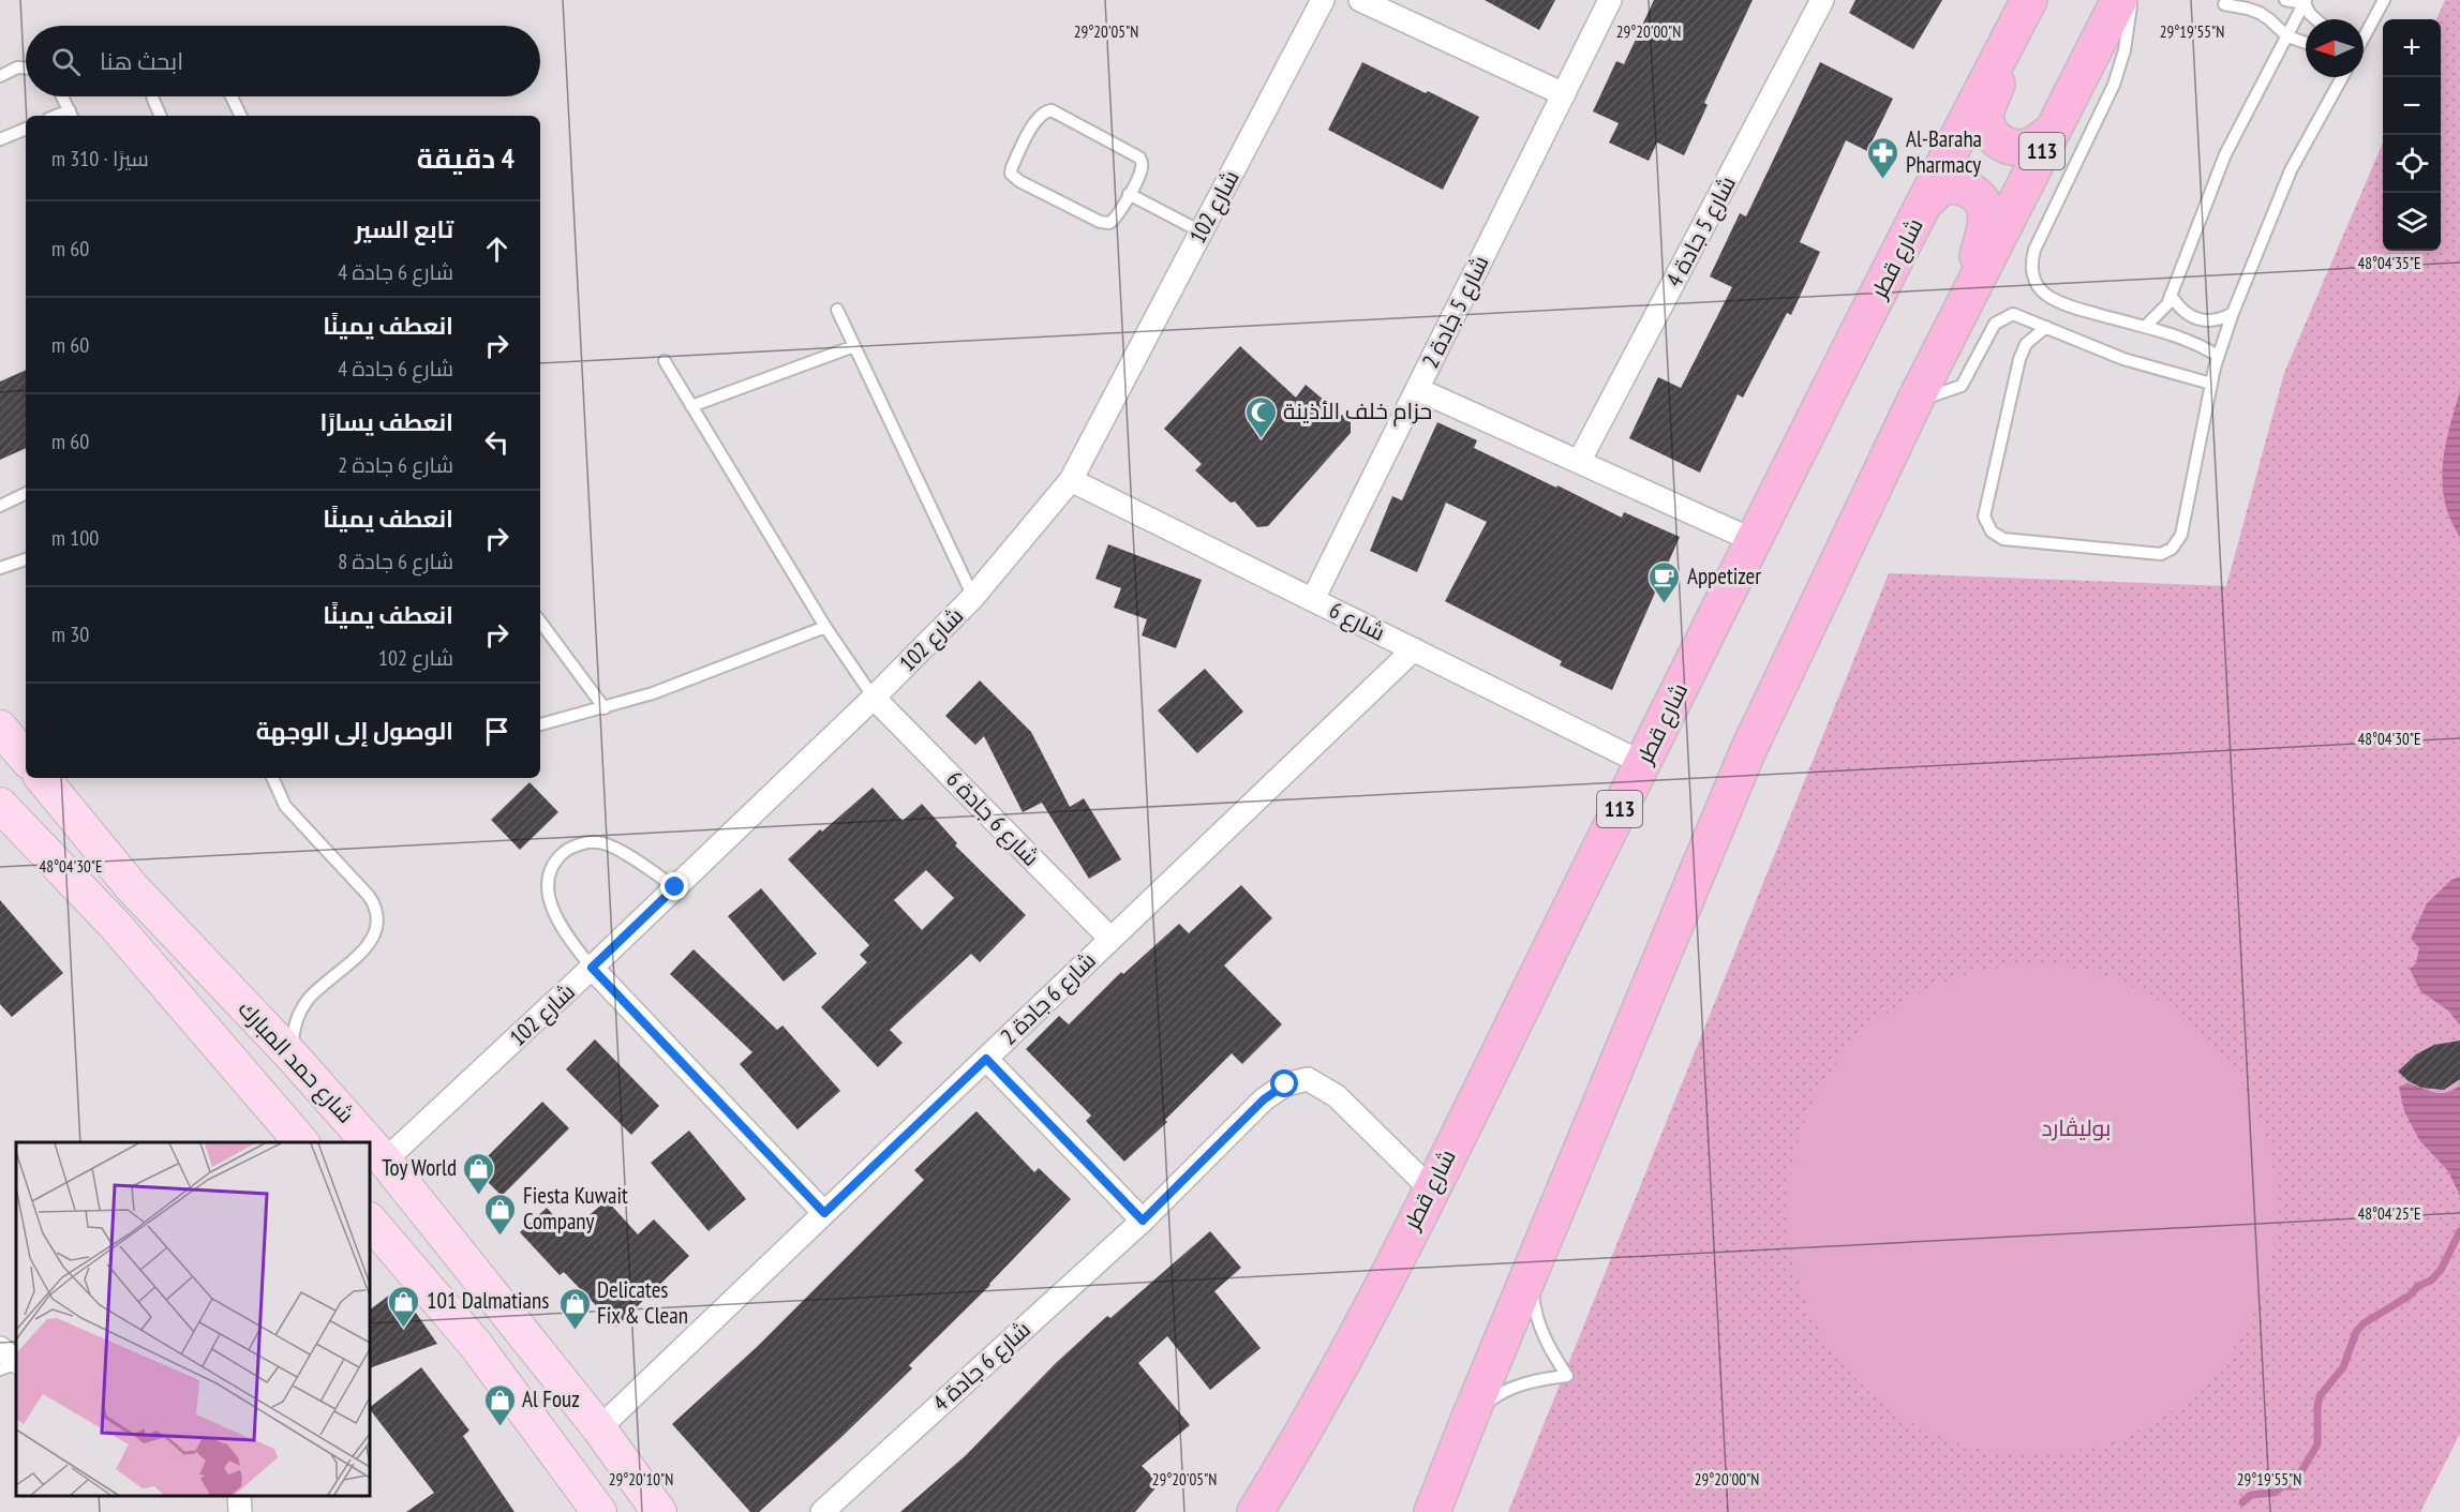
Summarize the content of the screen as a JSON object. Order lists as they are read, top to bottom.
{
  "streets": {
    "main road": ["113", "شارع قطر", "شارع حمد المبارك"],
    "street": [
      "شارع 102",
      "شارع 5 جادة 4",
      "شارع 5 جادة 2",
      "شارع 6",
      "شارع 6 جادة 6",
      "شارع 6 جادة 2",
      "شارع 6 جادة 4"
    ]
  },
  "crossings": [
    ["شارع 102", "شارع 6"],
    ["شارع 102", "شارع 6 جادة 6"],
    ["شارع 102", "شارع حمد المبارك"],
    ["شارع قطر", "شارع 6"],
    ["شارع قطر", "شارع 6 جادة 4"],
    ["شارع 5 جادة 2", "شارع 6"],
    ["شارع 6", "شارع 6 جادة 2"],
    ["شارع 6 جادة 6", "شارع 6 جادة 2"],
    ["شارع 6 جادة 2", "شارع حمد المبارك"]
  ],
  "parks": ["بوليڤارد"],
  "places": {
    "pharmacy": ["Al-Baraha Pharmacy"],
    "mosque": ["حزام خلف الأذينة"],
    "cafe": ["Appetizer"],
    "shop": [
      "Toy World",
      "Fiesta Kuwait Company",
      "101 Dalmatians",
      "Delicates Fix & Clean",
      "Al Fouz"
    ]
  },
  "north": "left",
  "page": {
    "map_buttons": ["+", "−"],
    "search": "ابحث هنا",
    "heading": ["4 دقيقة", "سيرًا · 310 m"],
    "list": [
      ["تابع السير", "شارع 6 جادة 4", "60 m"],
      ["انعطف يمينًا", "شارع 6 جادة 4", "60 m"],
      ["انعطف يسارًا", "شارع 6 جادة 2", "60 m"],
      ["انعطف يمينًا", "شارع 6 جادة 8", "100 m"],
      ["انعطف يمينًا", "شارع 102", "30 m"],
      "الوصول إلى الوجهة"
    ]
  },
  "coordinates": [
    "29°20'05\"N",
    "29°20'00\"N",
    "29°19'55\"N",
    "48°04'35\"E",
    "48°04'30\"E",
    "48°04'25\"E",
    "29°20'10\"N"
  ]
}
